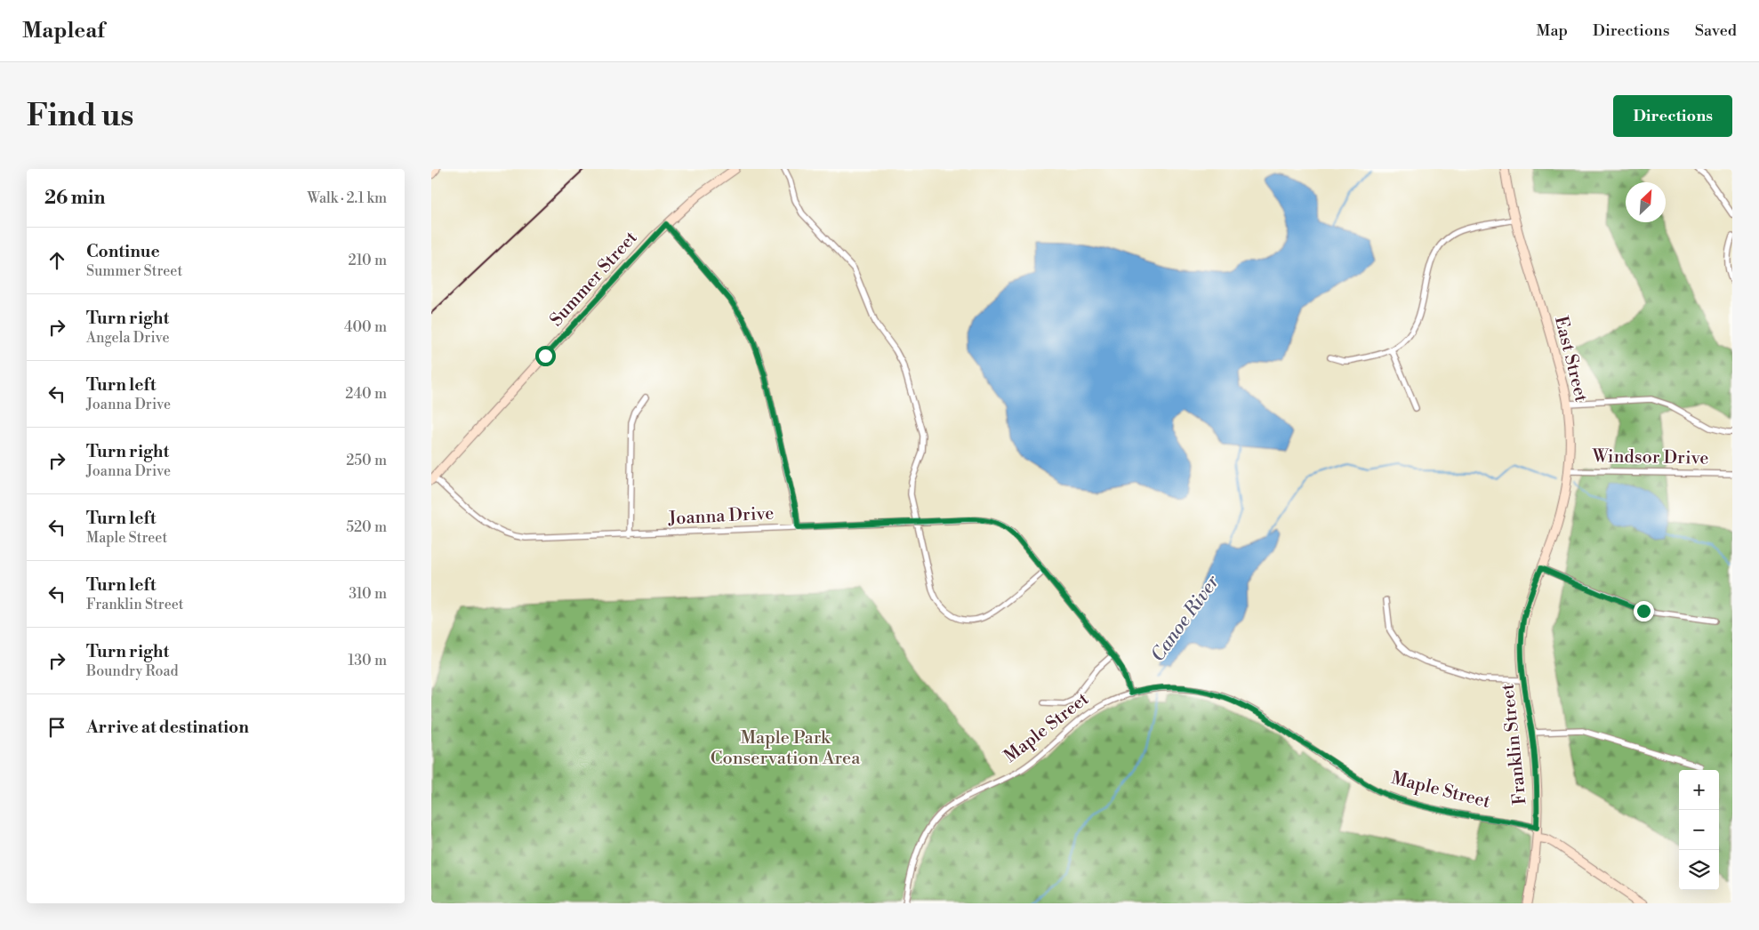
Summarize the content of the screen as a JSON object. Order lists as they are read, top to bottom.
{
  "streets": {
    "street": [
      "Summer Street",
      "East Street",
      "Windsor Drive",
      "Joanna Drive",
      "Maple Street",
      "Franklin Street"
    ]
  },
  "crossings": [
    ["Summer Street", "Joanna Drive"],
    ["East Street", "Windsor Drive"],
    ["East Street", "Franklin Street"],
    ["Joanna Drive", "Maple Street"],
    ["Maple Street", "Franklin Street"]
  ],
  "water": ["Canoe River"],
  "parks": ["Maple Park Conservation Area"],
  "north": "top right",
  "page": {
    "header": "Mapleaf",
    "nav": ["Map", "Directions", "Saved"],
    "buttons": "Directions",
    "title": "Find us",
    "heading": ["26 min", "Walk · 2.1 km"],
    "list": [
      ["Continue", "Summer Street", "210 m"],
      ["Turn right", "Angela Drive", "400 m"],
      ["Turn left", "Joanna Drive", "240 m"],
      ["Turn right", "Joanna Drive", "250 m"],
      ["Turn left", "Maple Street", "520 m"],
      ["Turn left", "Franklin Street", "310 m"],
      ["Turn right", "Boundry Road", "130 m"],
      "Arrive at destination"
    ],
    "map_buttons": ["+", "−"]
  }
}
